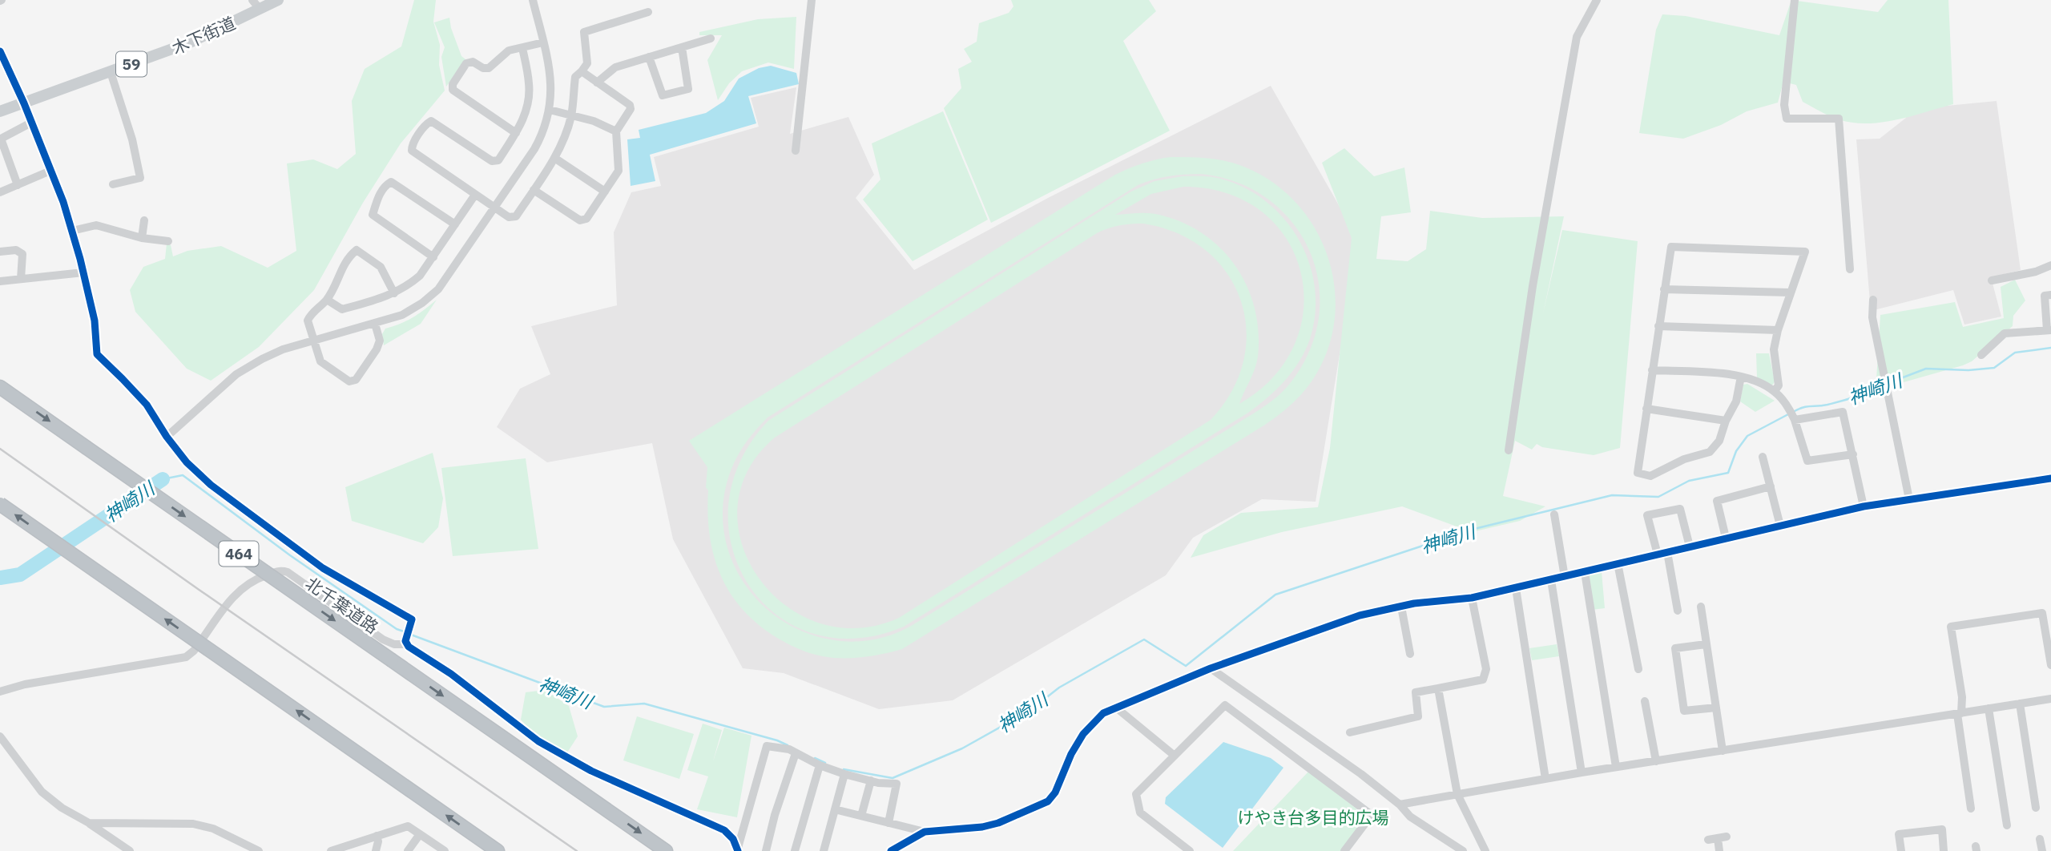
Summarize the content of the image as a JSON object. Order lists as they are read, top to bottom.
{
  "streets": {
    "highway": ["464", "北千葉道路"],
    "main road": ["木下街道", "59"]
  },
  "water": ["神崎川"],
  "parks": ["けやき台多目的広場"]
}
